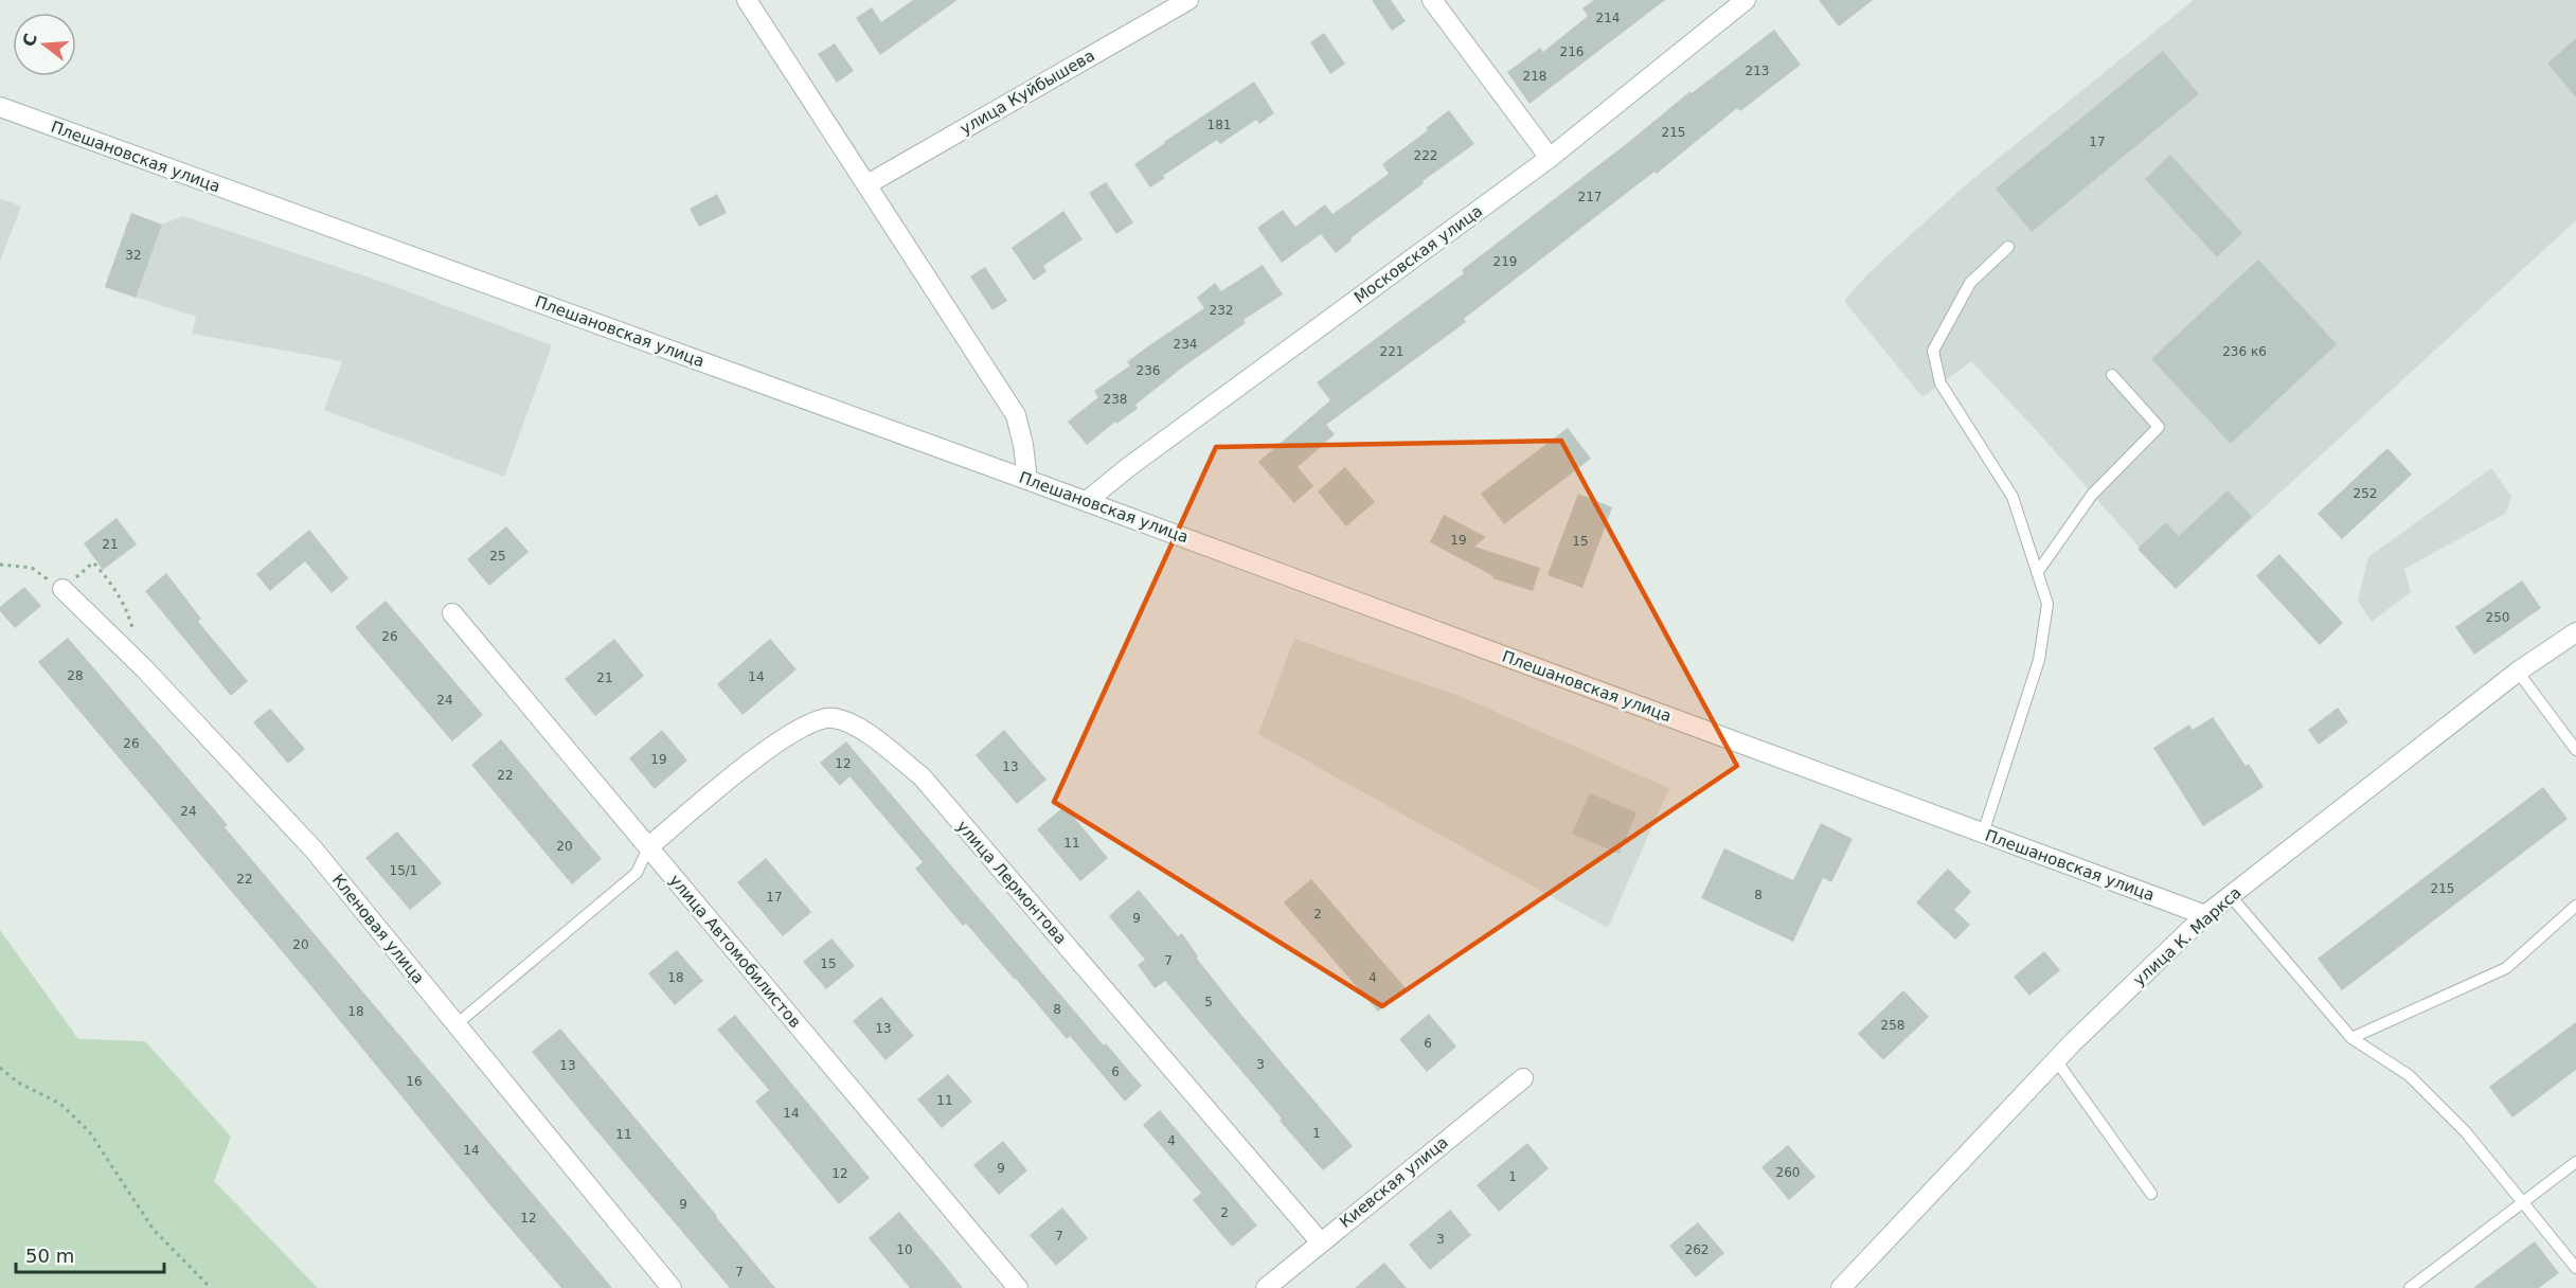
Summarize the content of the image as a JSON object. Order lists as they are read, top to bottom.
{
  "streets": {
    "street": [
      "улица Куйбышева",
      "Плешановская улица",
      "Московская улица",
      "улица Лермонтова",
      "Кленовая улица",
      "улица К. Маркса",
      "улица Автомобилистов",
      "Киевская улица"
    ]
  },
  "crossings": [
    ["Плешановская улица", "Московская улица"],
    ["Плешановская улица", "улица К. Маркса"],
    ["улица Лермонтова", "улица Автомобилистов"],
    ["улица Лермонтова", "Киевская улица"]
  ],
  "house_numbers": [
    "214",
    "216",
    "213",
    "218",
    "181",
    "215",
    "17",
    "222",
    "217",
    "32",
    "219",
    "232",
    "234",
    "221",
    "236 к6",
    "236",
    "238",
    "252",
    "19",
    "15",
    "21",
    "25",
    "250",
    "26",
    "28",
    "14",
    "21",
    "24",
    "26",
    "19",
    "12",
    "13",
    "22",
    "24",
    "11",
    "20",
    "15/1",
    "22",
    "215",
    "8",
    "17",
    "2",
    "9",
    "20",
    "7",
    "15",
    "18",
    "4",
    "5",
    "8",
    "18",
    "258",
    "13",
    "6",
    "3",
    "13",
    "6",
    "16",
    "11",
    "14",
    "1",
    "11",
    "4",
    "14",
    "9",
    "260",
    "12",
    "1",
    "9",
    "2",
    "12",
    "7",
    "3",
    "10",
    "262",
    "7"
  ],
  "scale_bar": "50 m",
  "north": "left"
}
